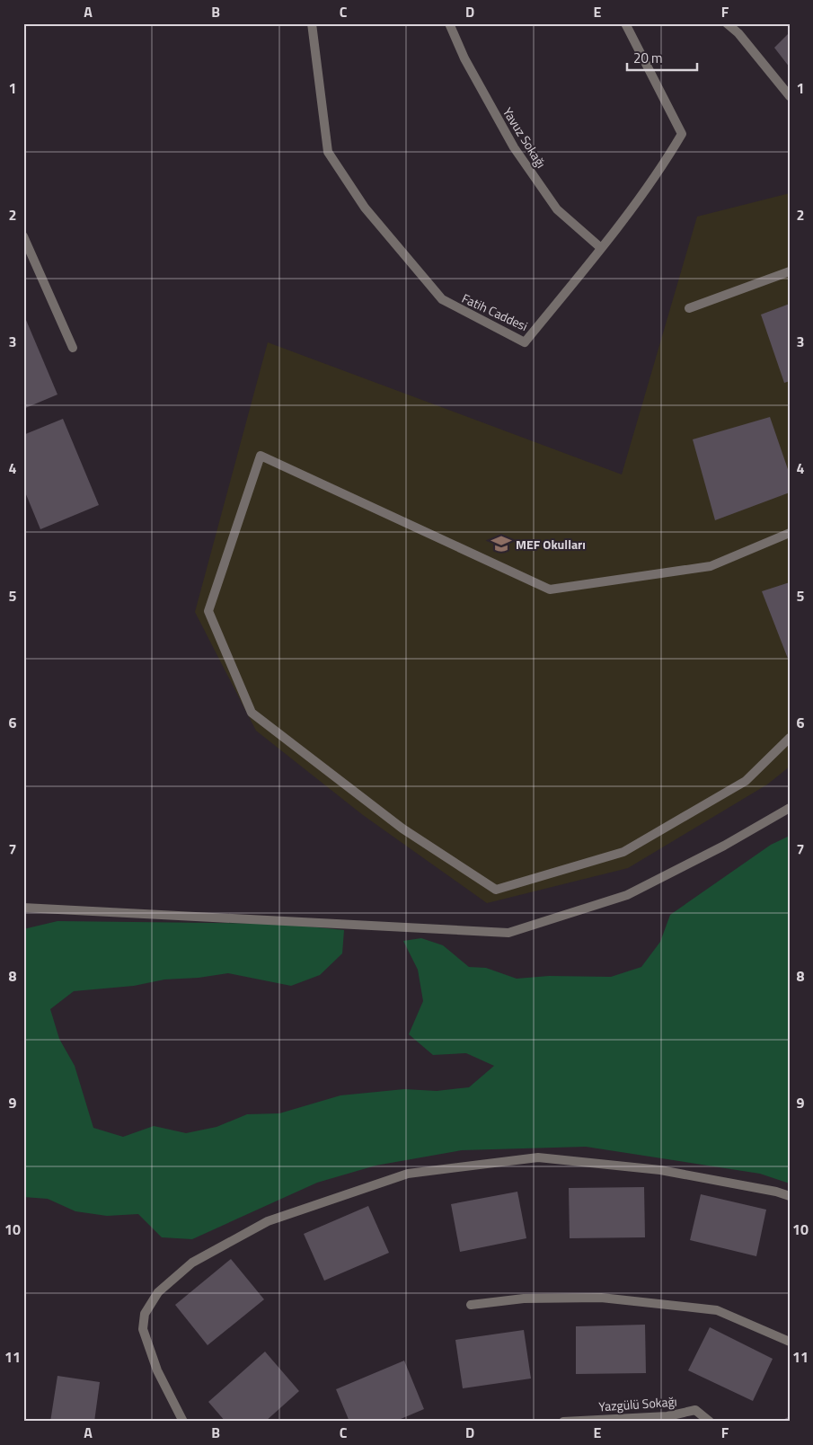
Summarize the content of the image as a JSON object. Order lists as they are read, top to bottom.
{
  "streets": {
    "street": ["Yavuz Sokağı", "Fatih Caddesi", "Yazgülü Sokağı"]
  },
  "crossings": [
    ["Yavuz Sokağı", "Fatih Caddesi"]
  ],
  "places": {
    "school or university": ["MEF Okulları"]
  },
  "scale_bar": "20 m",
  "grid": {
    "columns": [
      "A",
      "B",
      "C",
      "D",
      "E",
      "F"
    ],
    "rows": [
      "1",
      "2",
      "3",
      "4",
      "5",
      "6",
      "7",
      "8",
      "9",
      "10",
      "11"
    ]
  }
}
